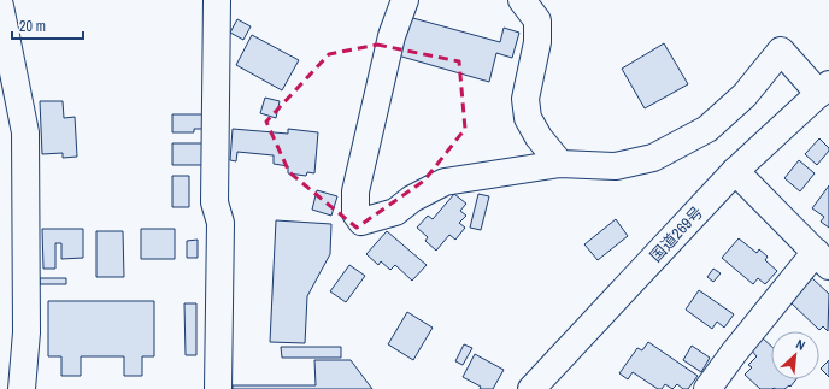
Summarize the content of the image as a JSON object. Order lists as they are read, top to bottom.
{
  "streets": {
    "main road": ["国道269号"]
  },
  "scale_bar": "20 m",
  "north": "top right"
}
